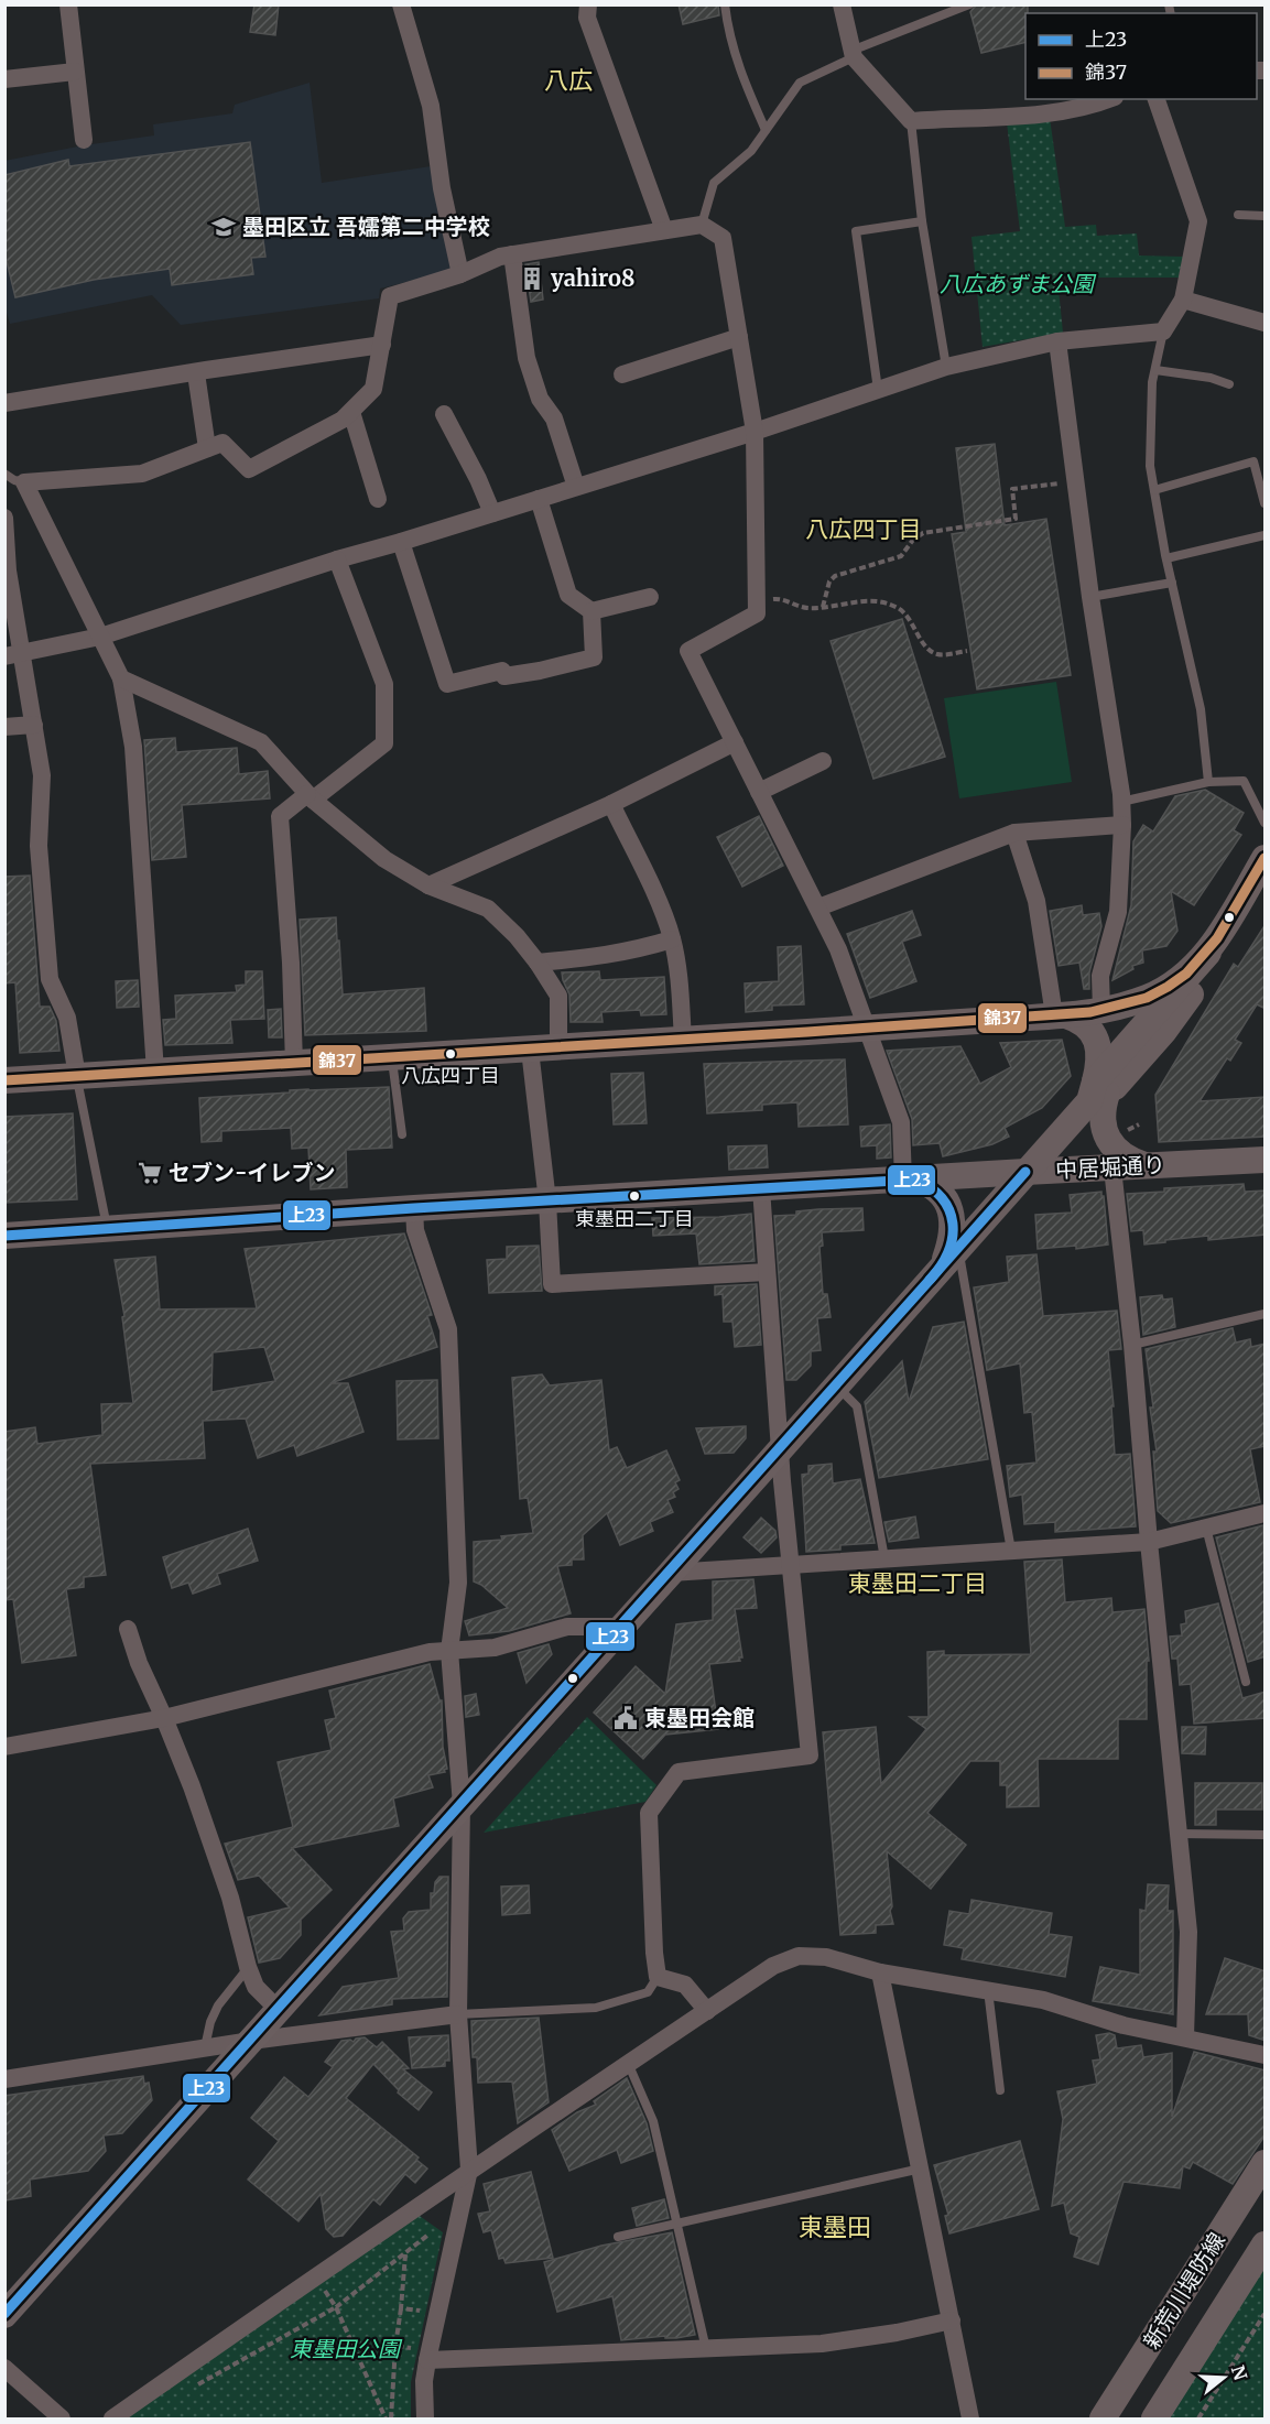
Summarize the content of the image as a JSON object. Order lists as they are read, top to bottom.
{
  "streets": {
    "street": ["中居堀通り", "新荒川堤防線"]
  },
  "districts": [
    "八広",
    "八広四丁目",
    "東墨田二丁目",
    "東墨田"
  ],
  "parks": ["八広あずま公園", "東墨田公園"],
  "places": {
    "school or university": ["墨田区立 吾嬬第二中学校"],
    "building": ["yahiro8"],
    "other": ["八広四丁目", "東墨田二丁目"],
    "supermarket": ["セブン-イレブン"],
    "public building": ["東墨田会館"]
  },
  "lines": ["transit line 錦37", "transit line 上23"],
  "legend": ["上23", "錦37"],
  "north": "right"
}
